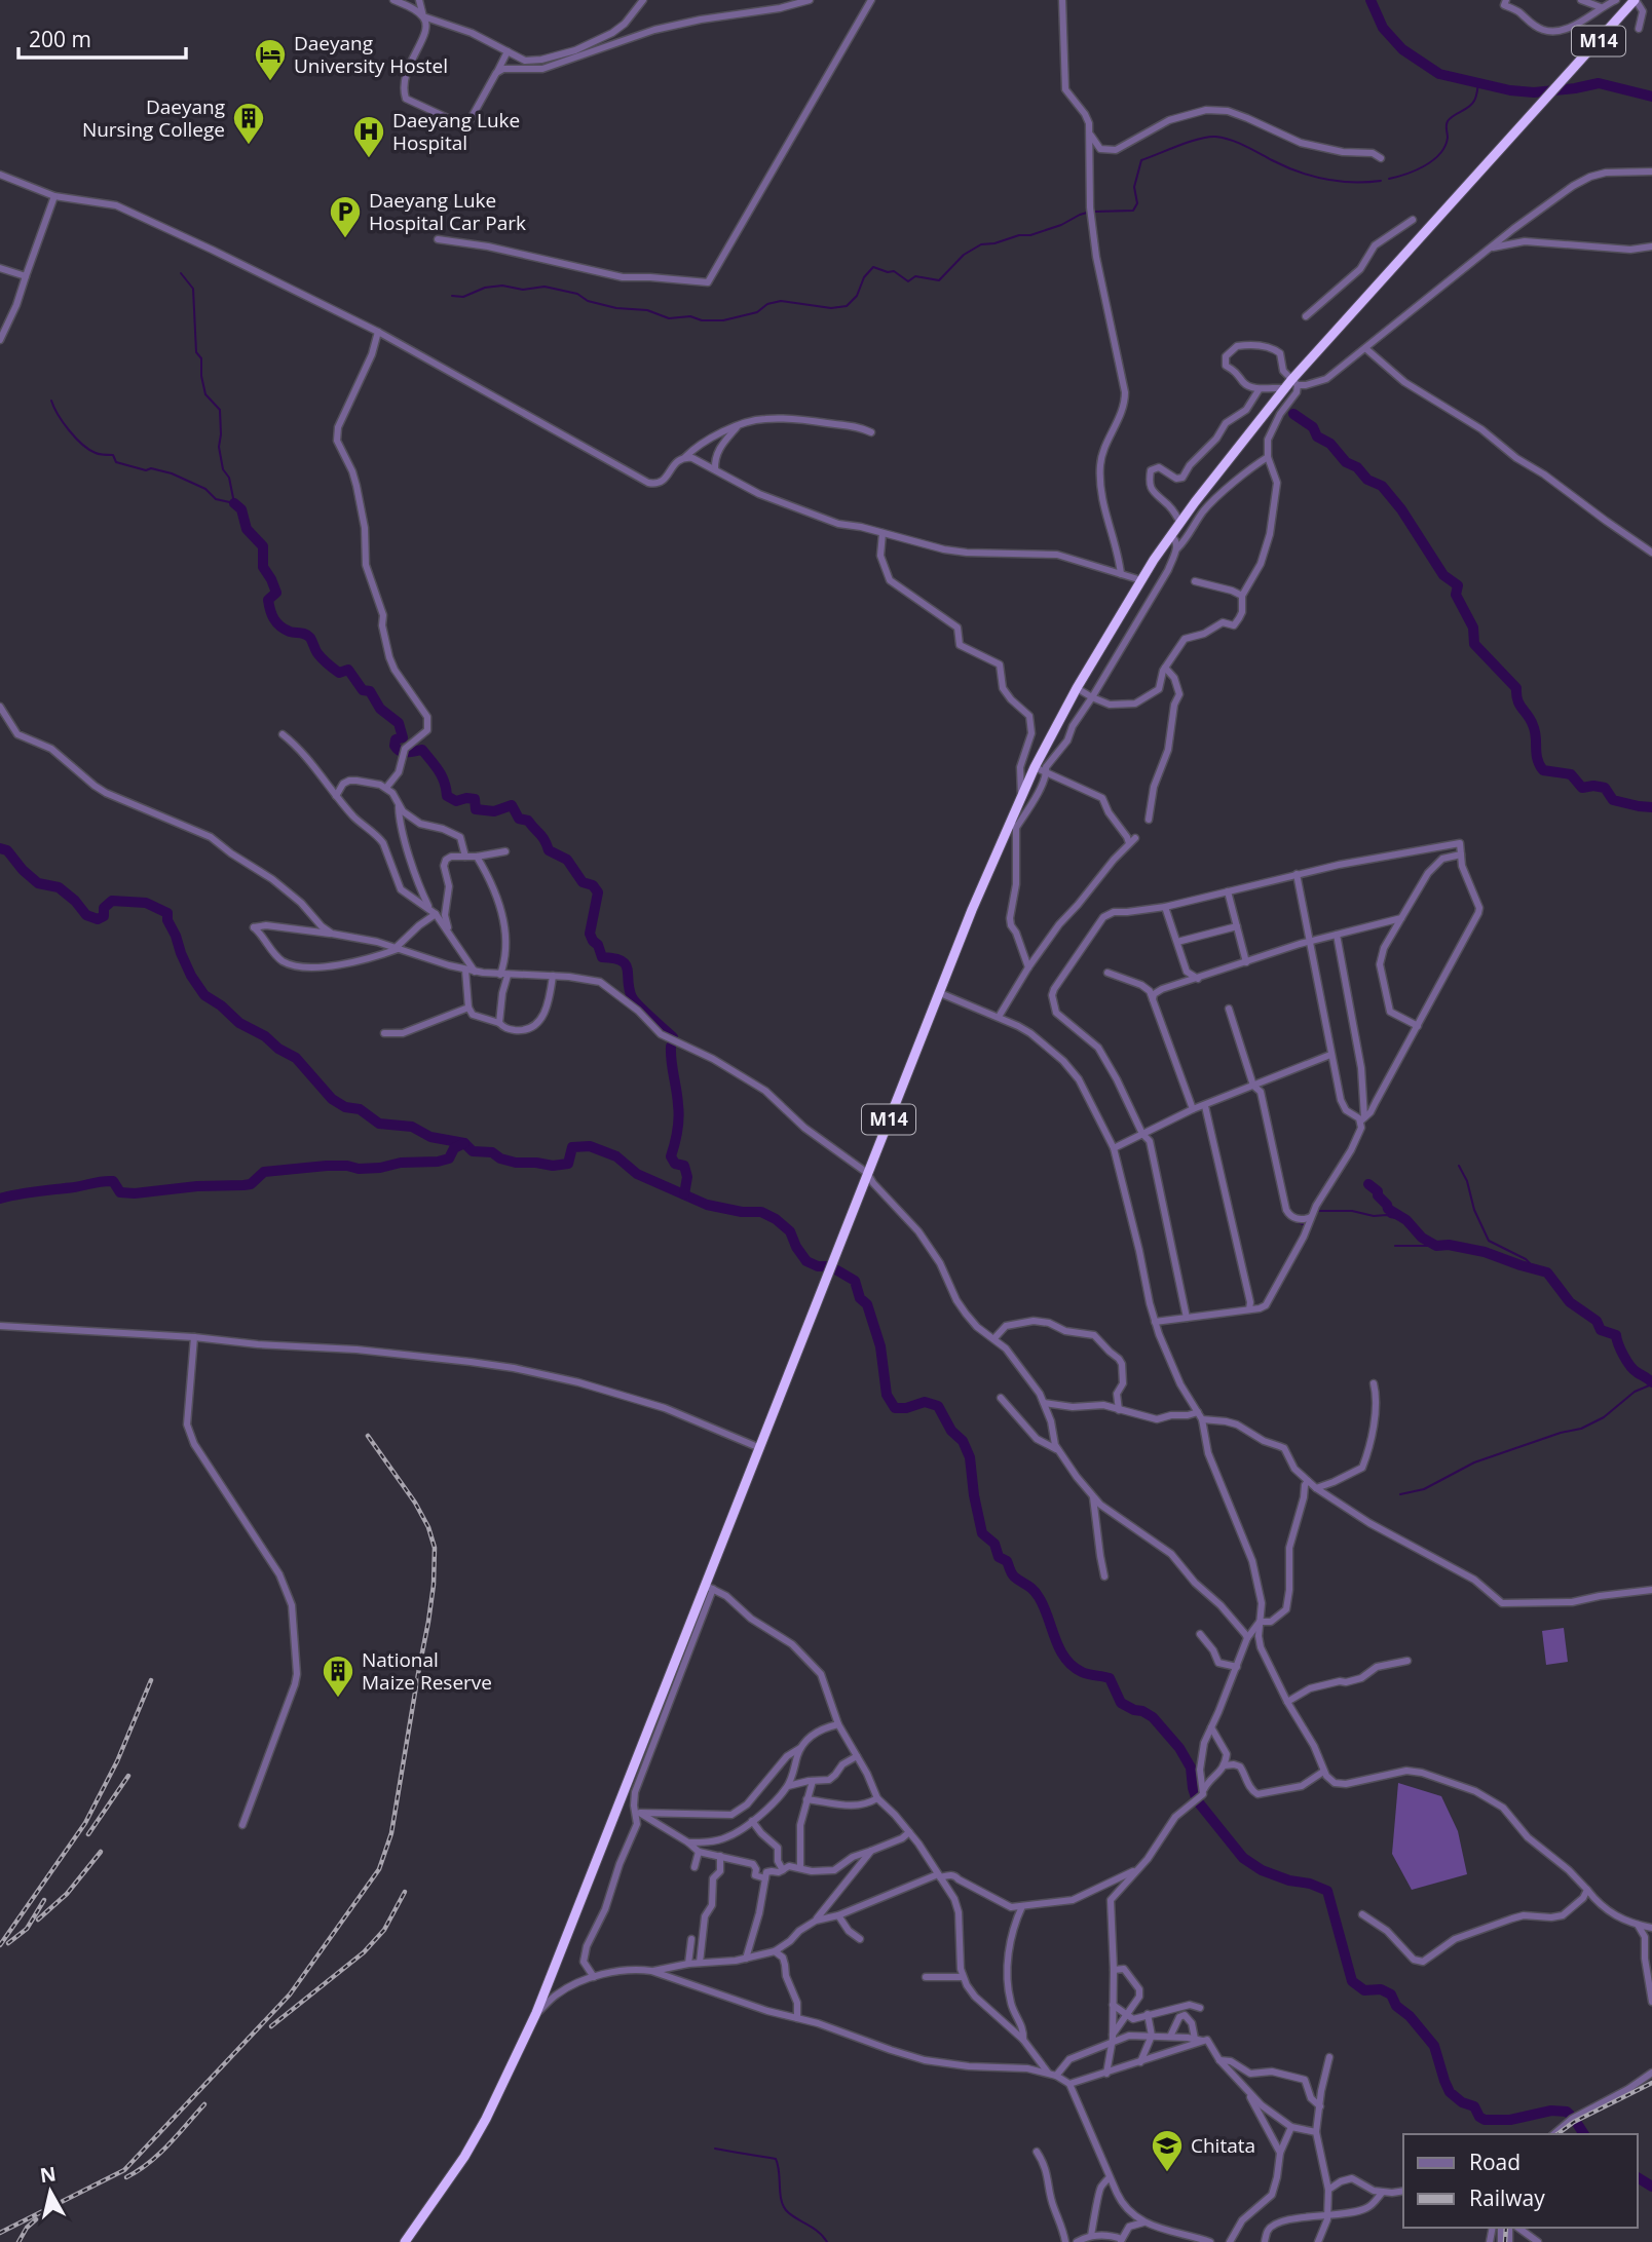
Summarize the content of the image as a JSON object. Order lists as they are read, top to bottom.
{
  "streets": {
    "highway": ["M14"]
  },
  "places": {
    "hotel": ["Daeyang University Hostel"],
    "building": ["Daeyang Nursing College", "National Maize Reserve"],
    "hospital": ["Daeyang Luke Hospital"],
    "parking": ["Daeyang Luke Hospital Car Park"],
    "school or university": ["Chitata"]
  },
  "legend": ["Road", "Railway"],
  "scale_bar": "200 m",
  "north": "top"
}
